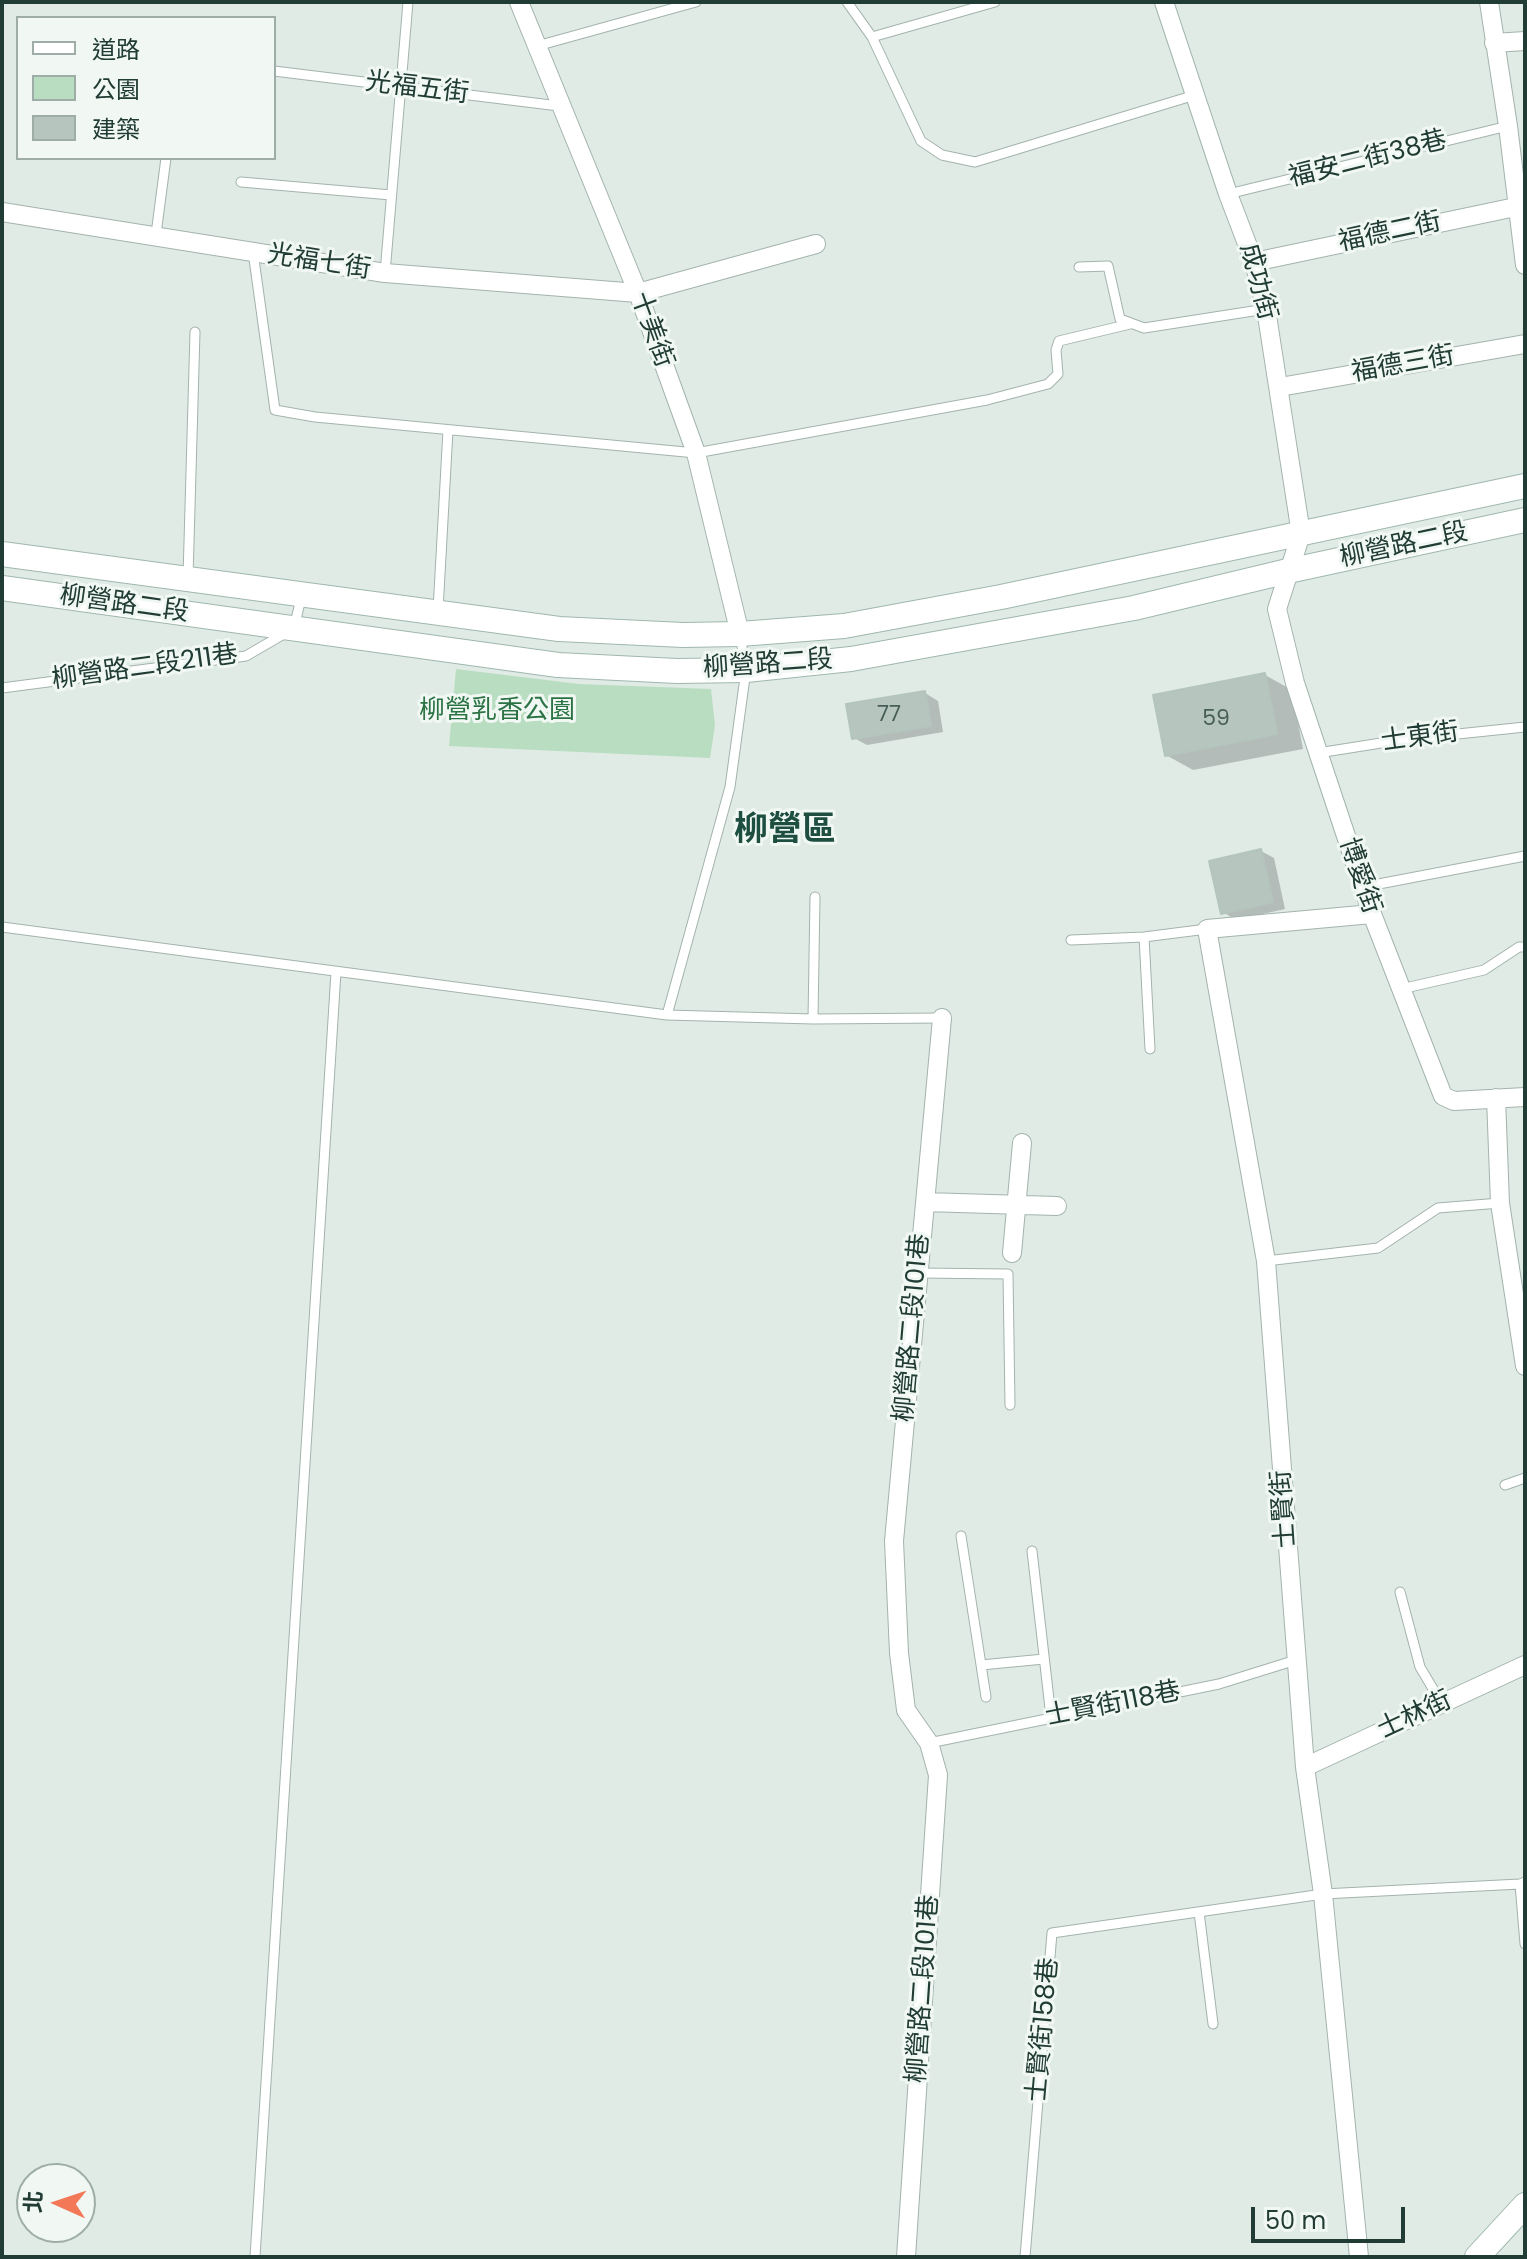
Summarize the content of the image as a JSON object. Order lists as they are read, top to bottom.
{
  "streets": {
    "street": [
      "福德二街",
      "光福七街",
      "成功街",
      "十美街",
      "福德三街",
      "柳營路二段",
      "博愛街",
      "柳營路二段101巷",
      "士賢街",
      "士林街"
    ],
    "lane": [
      "光福五街",
      "福安二街38巷",
      "柳營路二段211巷",
      "士東街",
      "士賢街118巷",
      "士賢街158巷"
    ]
  },
  "crossings": [
    ["光福五街", "十美街"],
    ["福安二街38巷", "成功街"],
    ["福德二街", "成功街"],
    ["光福七街", "十美街"],
    ["成功街", "福德三街"],
    ["成功街", "柳營路二段"],
    ["成功街", "博愛街"],
    ["十美街", "柳營路二段"],
    ["柳營路二段", "柳營路二段211巷"],
    ["柳營路二段", "博愛街"],
    ["士東街", "博愛街"],
    ["柳營路二段101巷", "士賢街118巷"],
    ["士賢街", "士賢街118巷"],
    ["士賢街", "士林街"],
    ["士賢街", "士賢街158巷"]
  ],
  "districts": ["柳營區"],
  "parks": ["柳營乳香公園"],
  "house_numbers": ["77", "59"],
  "legend": ["道路", "公園", "建築"],
  "scale_bar": "50 m",
  "north": "left"
}
